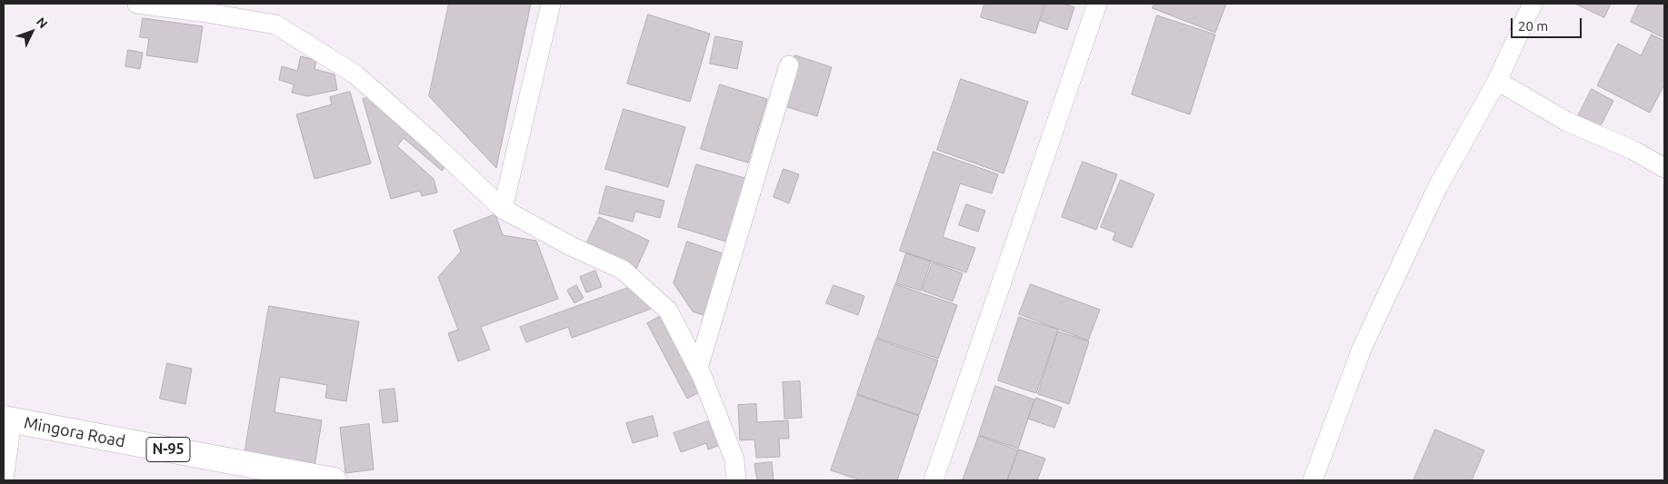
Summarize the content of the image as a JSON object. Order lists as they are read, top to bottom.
{
  "streets": {
    "highway": ["Mingora Road", "N-95"]
  },
  "scale_bar": "20 m",
  "north": "top right"
}
